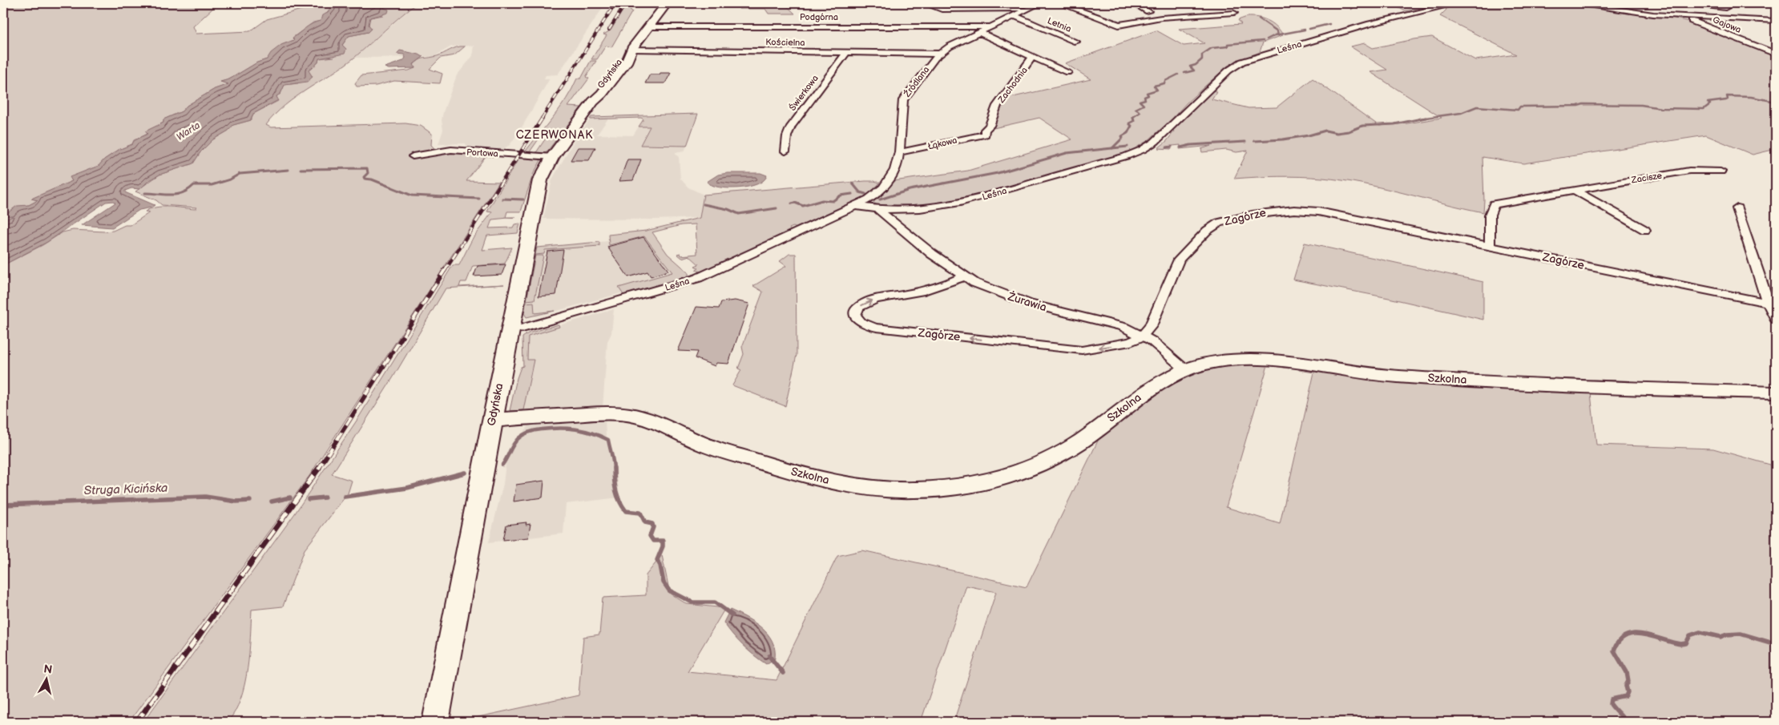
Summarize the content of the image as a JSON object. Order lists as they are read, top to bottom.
{
  "streets": {
    "main road": ["Gdyńska", "Szkolna"],
    "street": [
      "Podgórna",
      "Letnia",
      "Gajowa",
      "Kościelna",
      "Leśna",
      "Źródlana",
      "Zachodnia",
      "Świerkowa",
      "Łąkowa",
      "Portowa",
      "Zacisze",
      "Zagórze",
      "Żurawia"
    ]
  },
  "crossings": [
    ["Podgórna", "Gdyńska"],
    ["Podgórna", "Źródlana"],
    ["Letnia", "Źródlana"],
    ["Kościelna", "Gdyńska"],
    ["Kościelna", "Źródlana"],
    ["Kościelna", "Świerkowa"],
    ["Leśna", "Gdyńska"],
    ["Leśna", "Źródlana"],
    ["Leśna", "Żurawia"],
    ["Gdyńska", "Portowa"],
    ["Gdyńska", "Szkolna"],
    ["Źródlana", "Zachodnia"],
    ["Źródlana", "Łąkowa"],
    ["Zachodnia", "Łąkowa"],
    ["Zacisze", "Zagórze"],
    ["Zagórze", "Żurawia"],
    ["Żurawia", "Szkolna"]
  ],
  "districts": ["CZERWONAK"],
  "water": ["Warta", "Struga Kicińska"],
  "north": "top"
}
